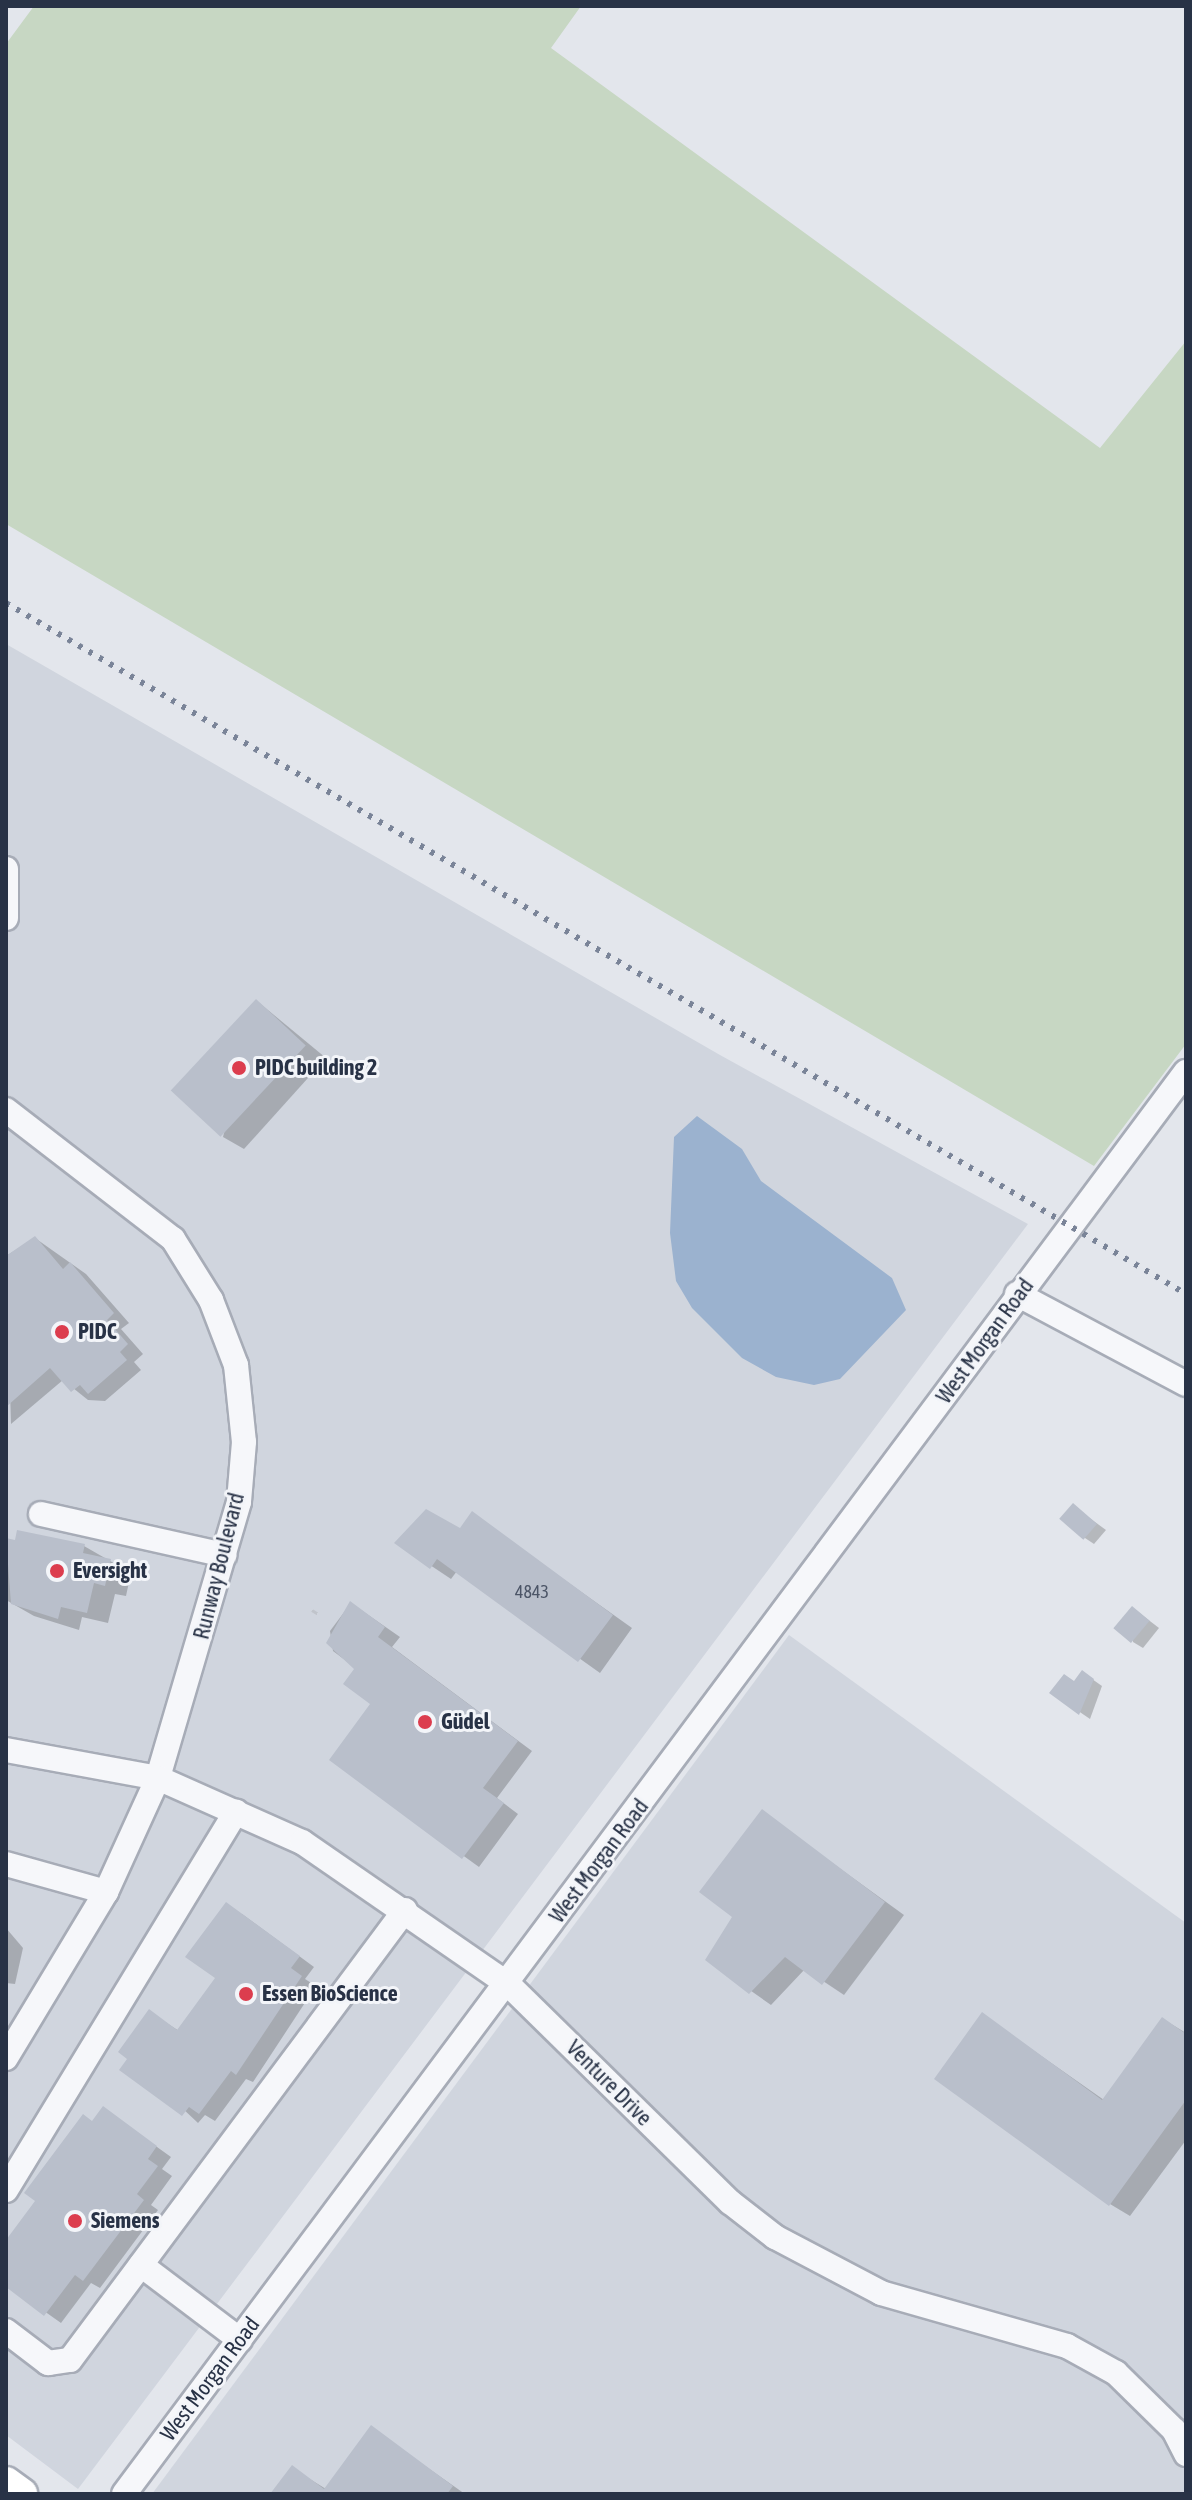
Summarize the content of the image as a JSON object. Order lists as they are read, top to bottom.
{
  "streets": {
    "street": ["West Morgan Road", "Runway Boulevard", "Venture Drive"]
  },
  "crossings": [
    ["West Morgan Road", "Venture Drive"],
    ["Runway Boulevard", "Venture Drive"]
  ],
  "places": [
    "PIDC building 2",
    "PIDC",
    "Eversight",
    "Güdel",
    "Essen BioScience",
    "Siemens"
  ],
  "house_numbers": ["4843"]
}
